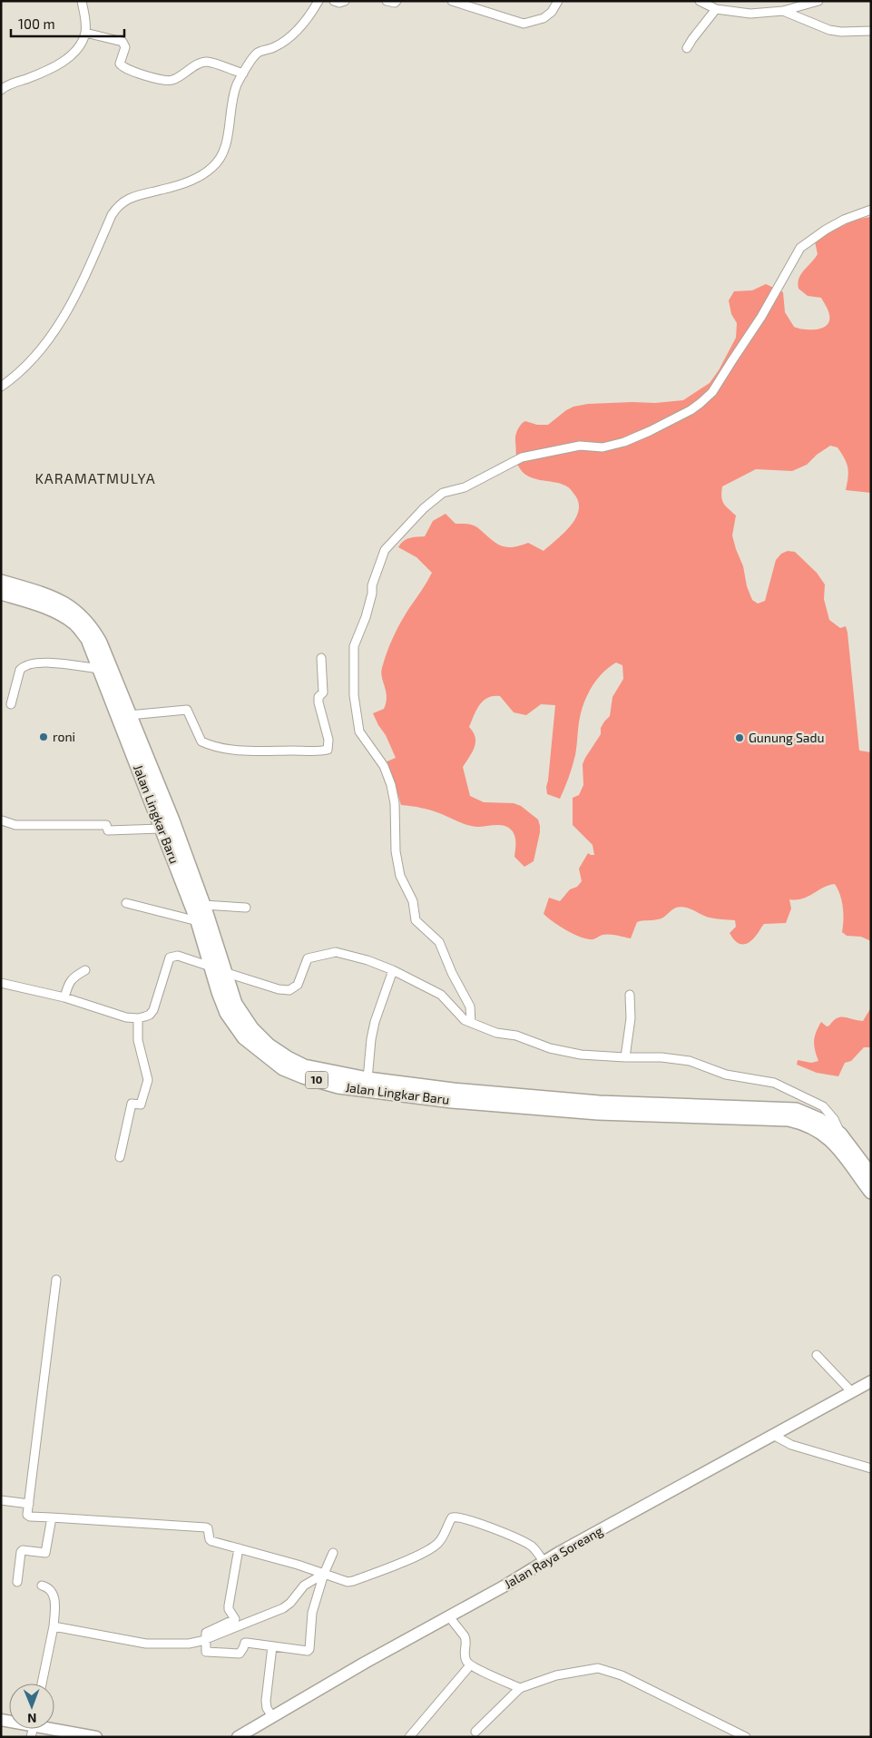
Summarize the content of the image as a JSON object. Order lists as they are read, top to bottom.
{
  "streets": {
    "highway": ["Jalan Lingkar Baru", "10"],
    "main road": ["Jalan Raya Soreang"]
  },
  "districts": ["KARAMATMULYA"],
  "places": ["roni", "Gunung Sadu"],
  "scale_bar": "100 m",
  "north": "bottom"
}
